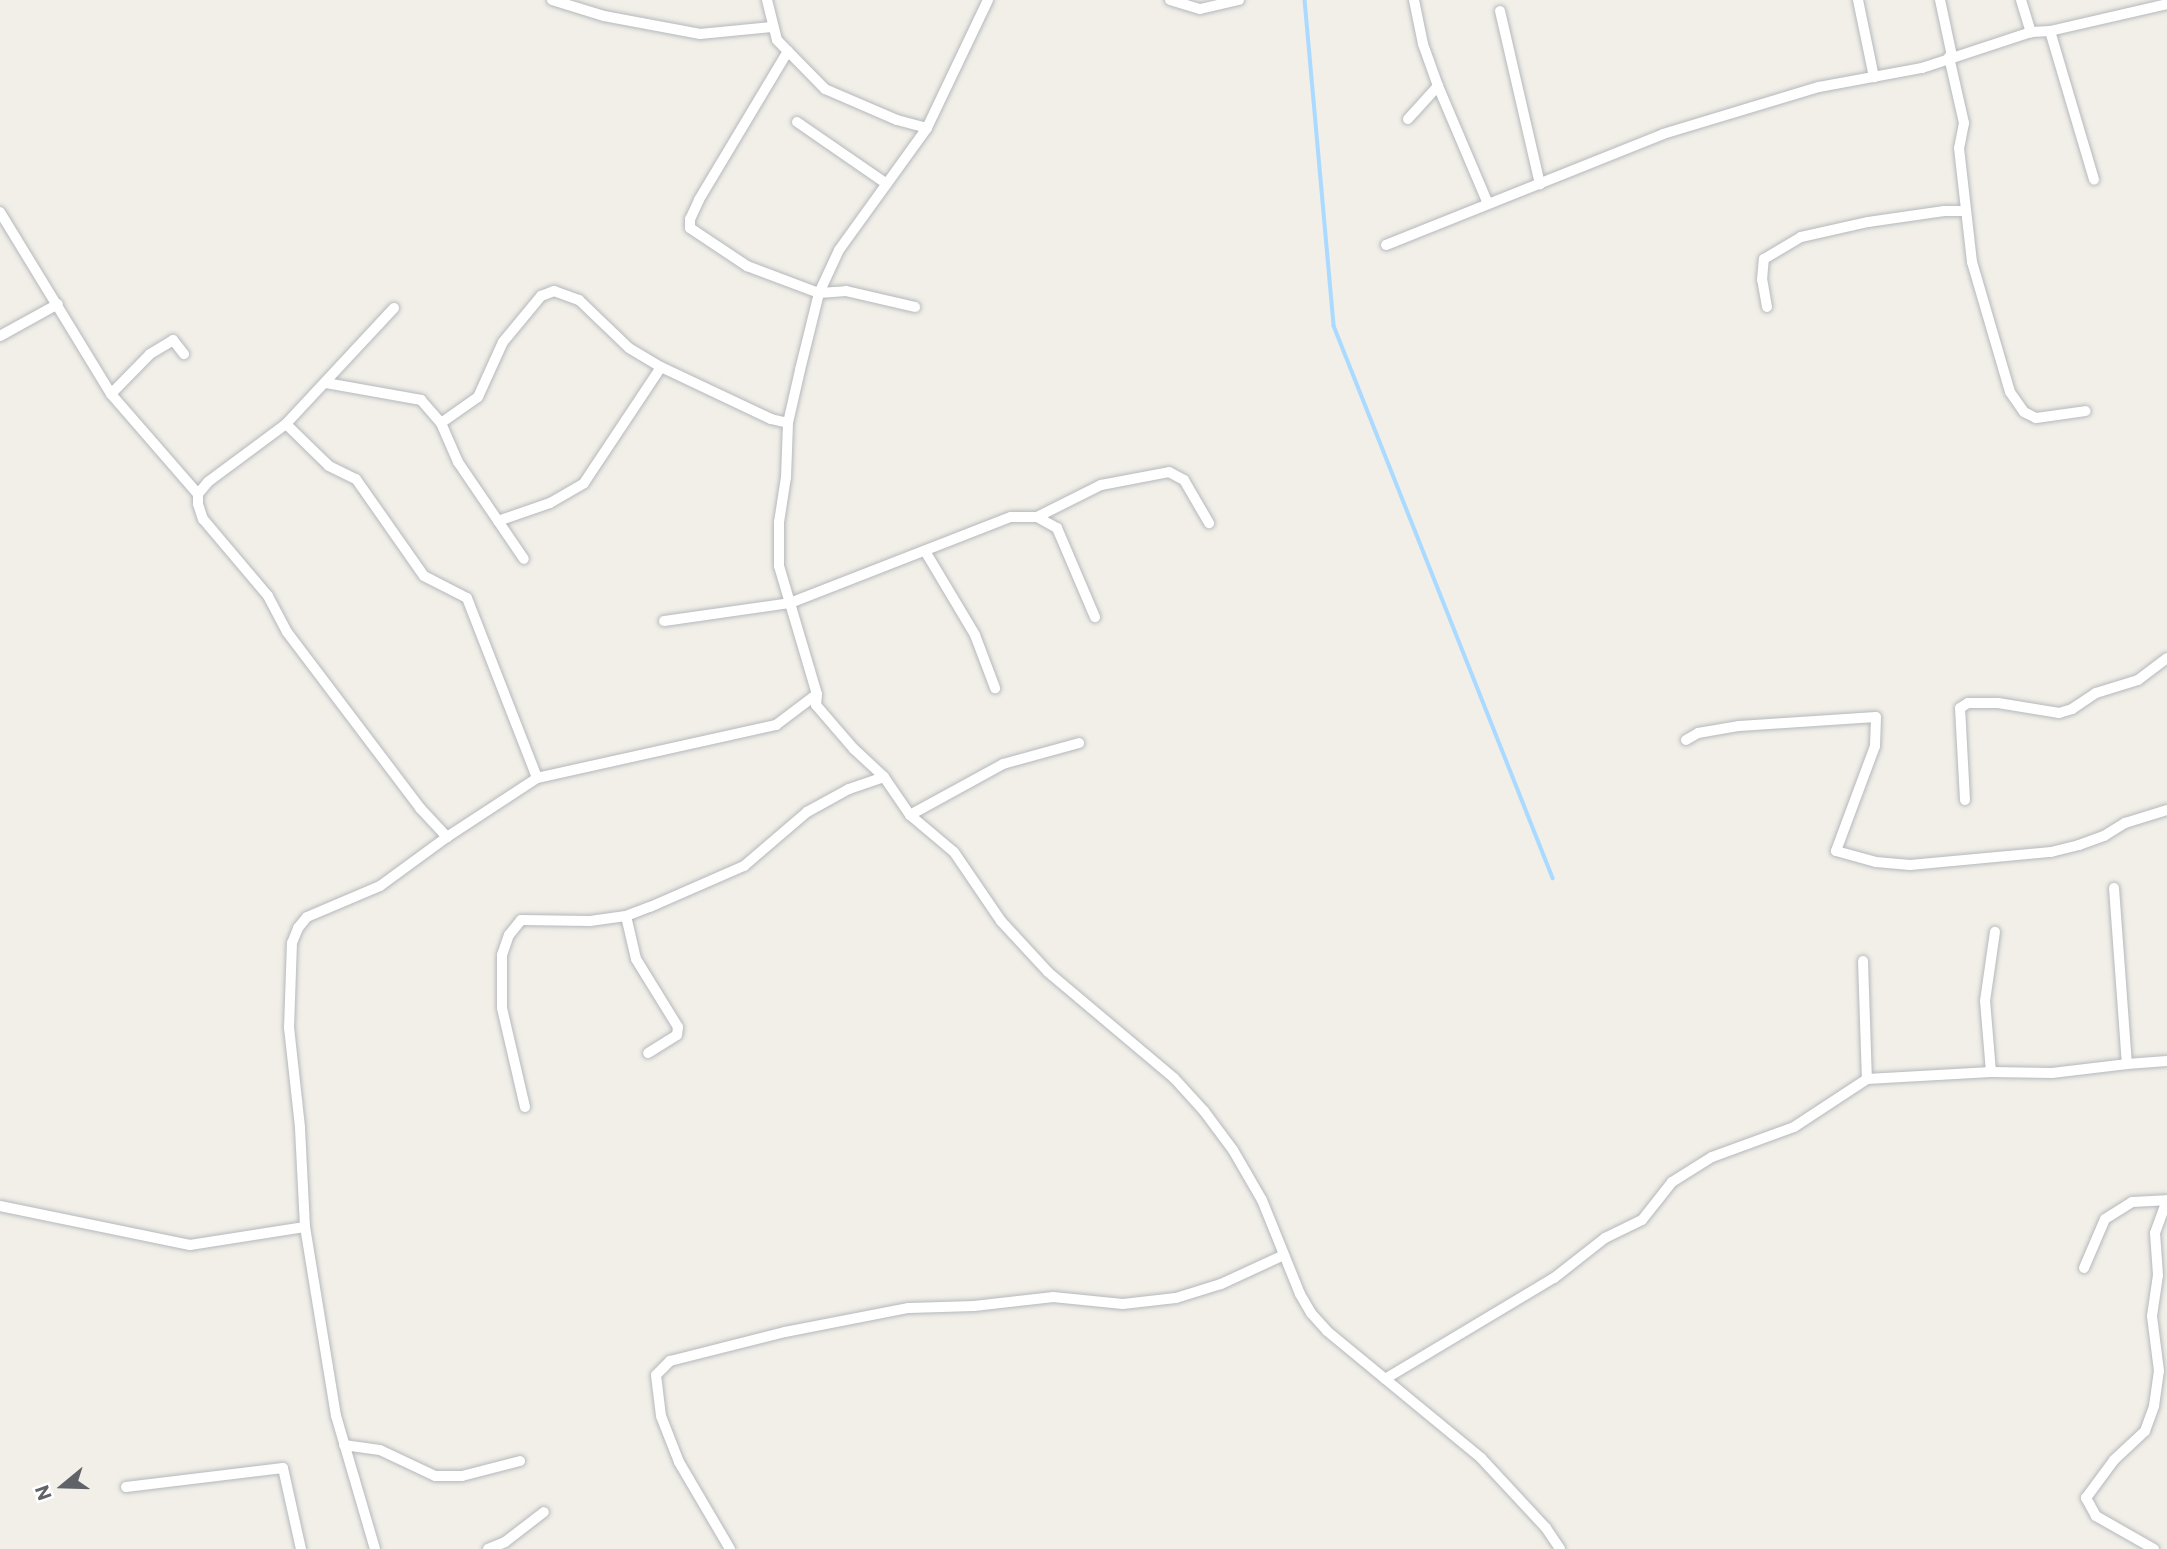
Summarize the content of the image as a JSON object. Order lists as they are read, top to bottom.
{
  "north": "left"
}
